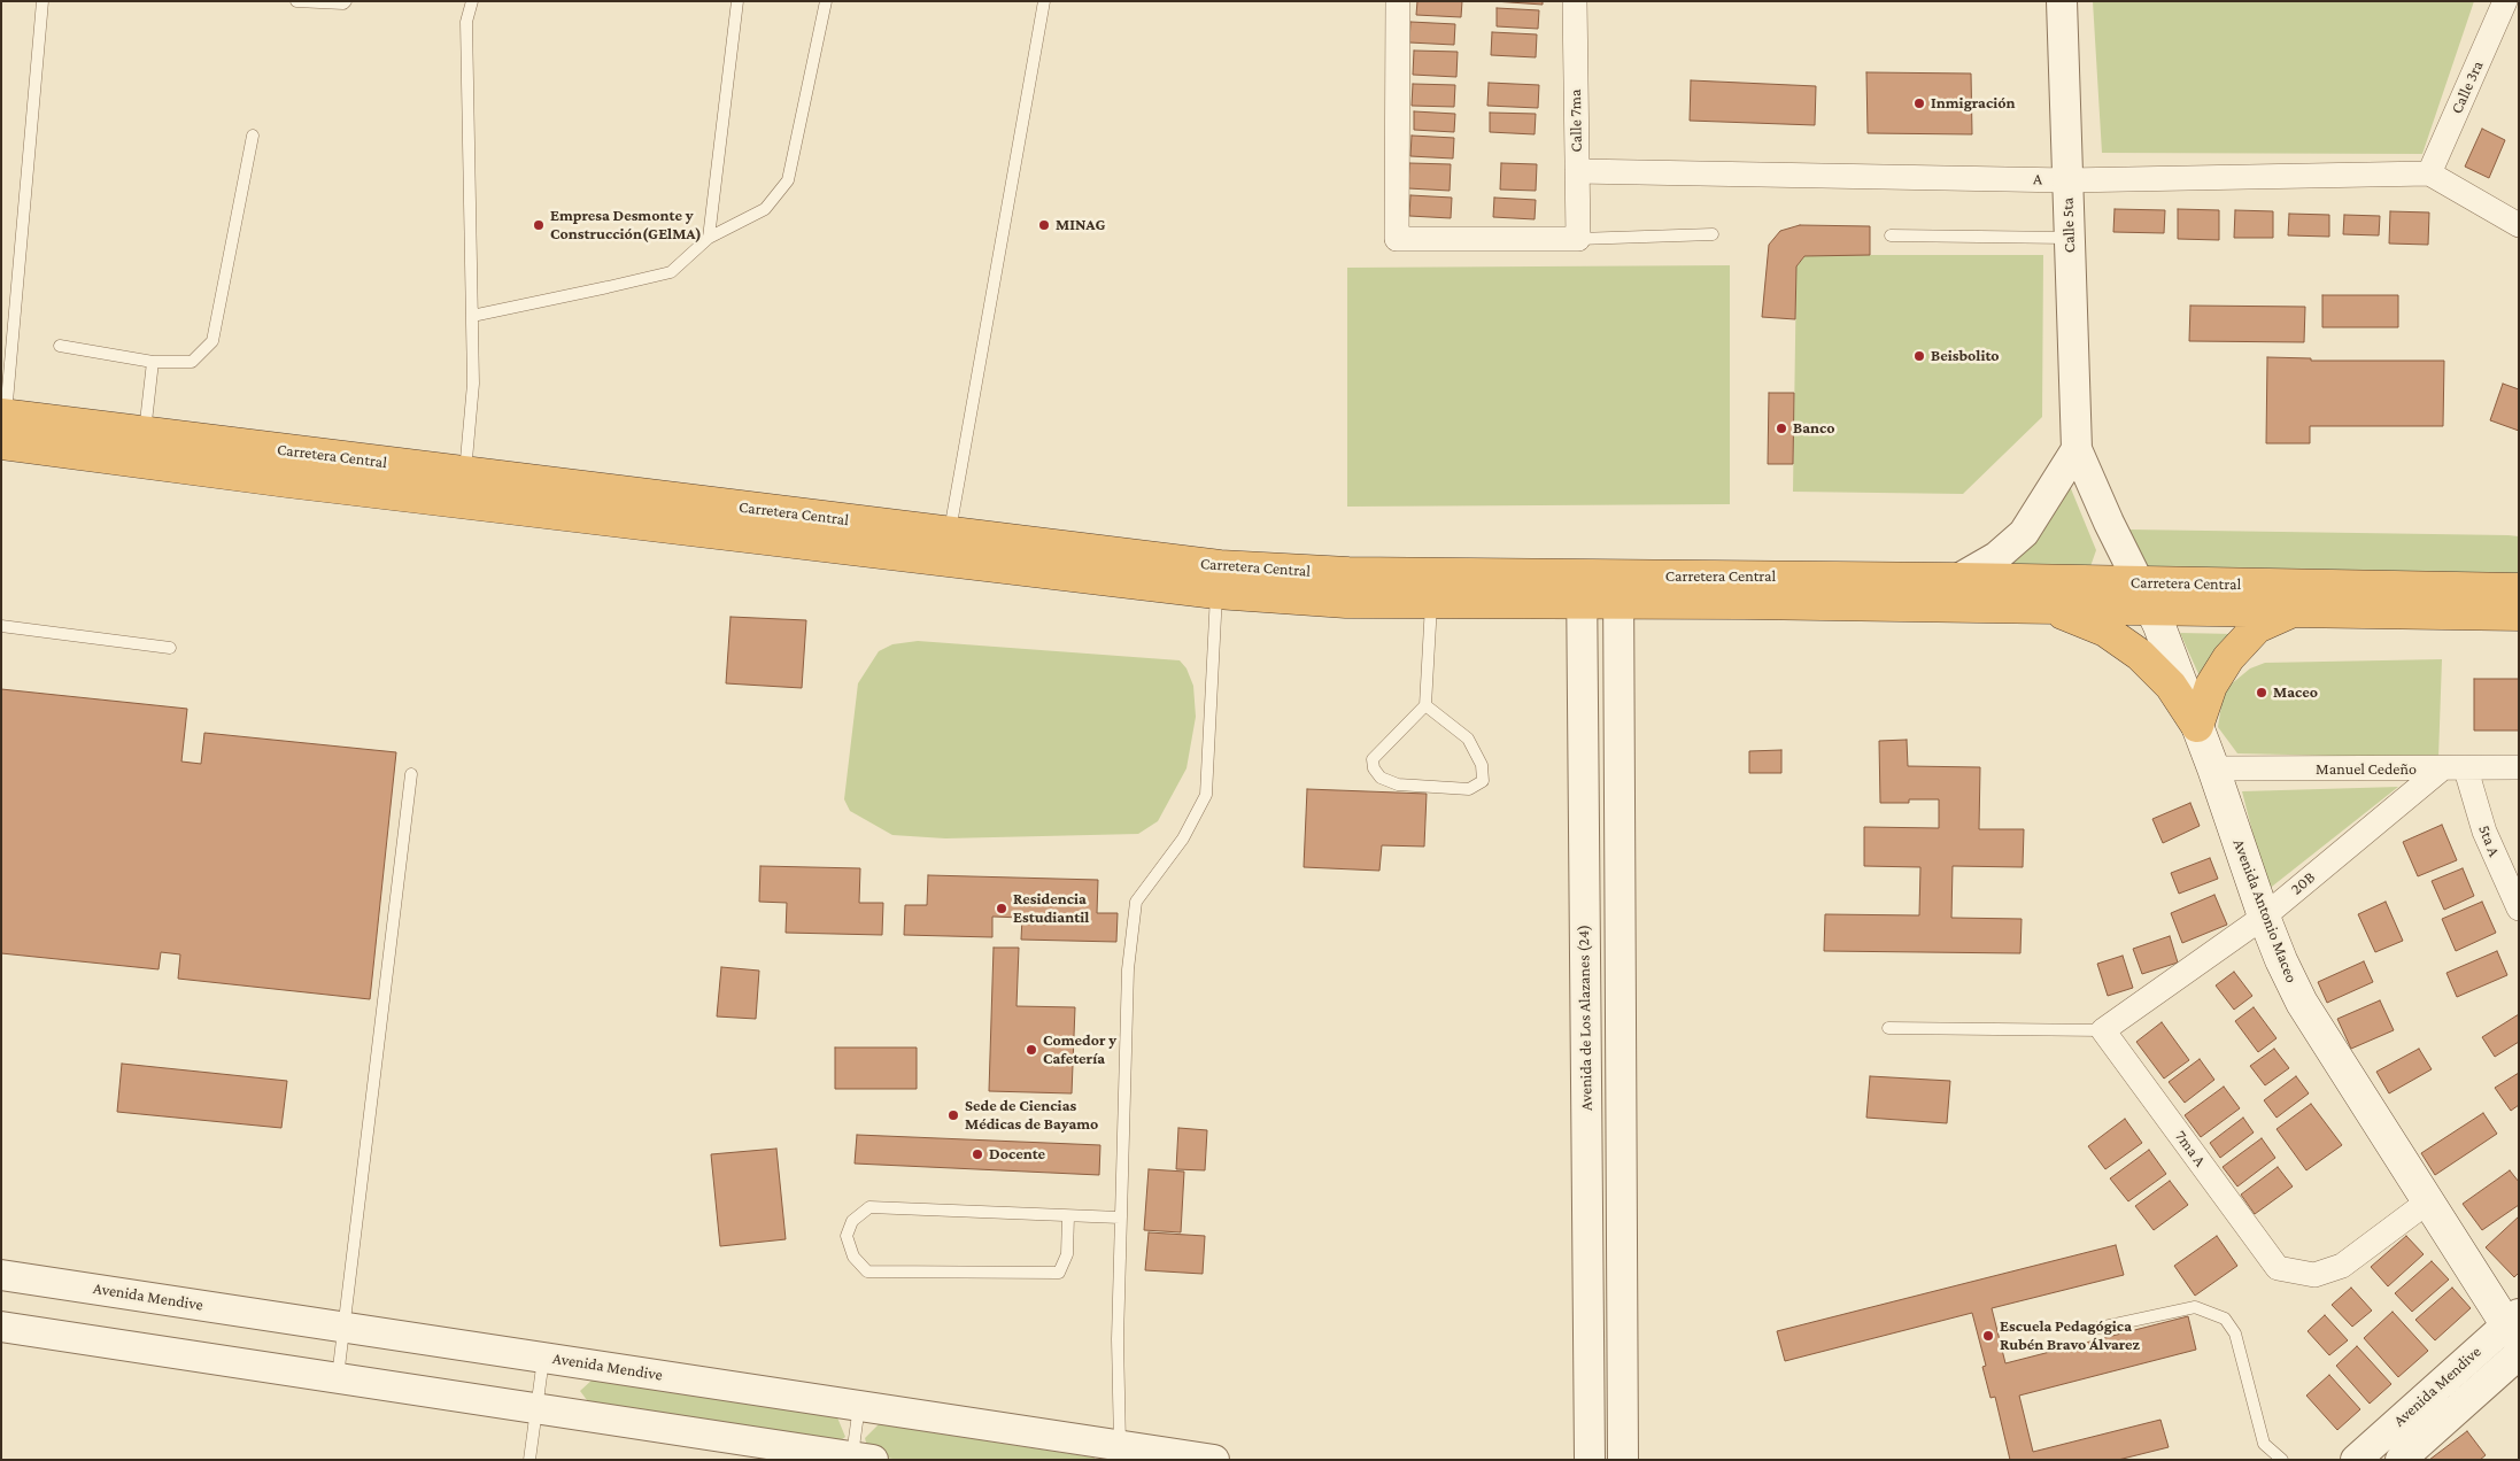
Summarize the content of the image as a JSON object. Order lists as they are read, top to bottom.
{
  "streets": {
    "highway": ["Carretera Central"],
    "main road": ["Avenida Antonio Maceo"],
    "street": [
      "Calle 3ra",
      "Calle 7ma",
      "A",
      "Calle 5ta",
      "Manuel Cedeño",
      "5ta A",
      "20B",
      "Avenida de Los Alazanes (24)",
      "7ma A",
      "Avenida Mendive"
    ]
  },
  "crossings": [
    ["Calle 3ra", "A"],
    ["Calle 7ma", "A"],
    ["A", "Calle 5ta"],
    ["Calle 5ta", "Avenida Antonio Maceo"],
    ["Carretera Central", "Avenida Antonio Maceo"],
    ["Carretera Central", "Avenida de Los Alazanes (24)"],
    ["Manuel Cedeño", "5ta A"],
    ["Manuel Cedeño", "20B"],
    ["Manuel Cedeño", "Avenida Antonio Maceo"],
    ["20B", "Avenida Antonio Maceo"],
    ["20B", "7ma A"],
    ["Avenida Antonio Maceo", "7ma A"],
    ["Avenida Antonio Maceo", "Avenida Mendive"]
  ],
  "places": [
    "Inmigración",
    "Empresa Desmonte y Construcción(GElMA)",
    "MINAG",
    "Beisbolito",
    "Banco",
    "Maceo",
    "Residencia Estudiantil",
    "Comedor y Cafetería",
    "Sede de Ciencias Médicas de Bayamo",
    "Docente",
    "Escuela Pedagógica Rubén Bravo Álvarez"
  ]
}
